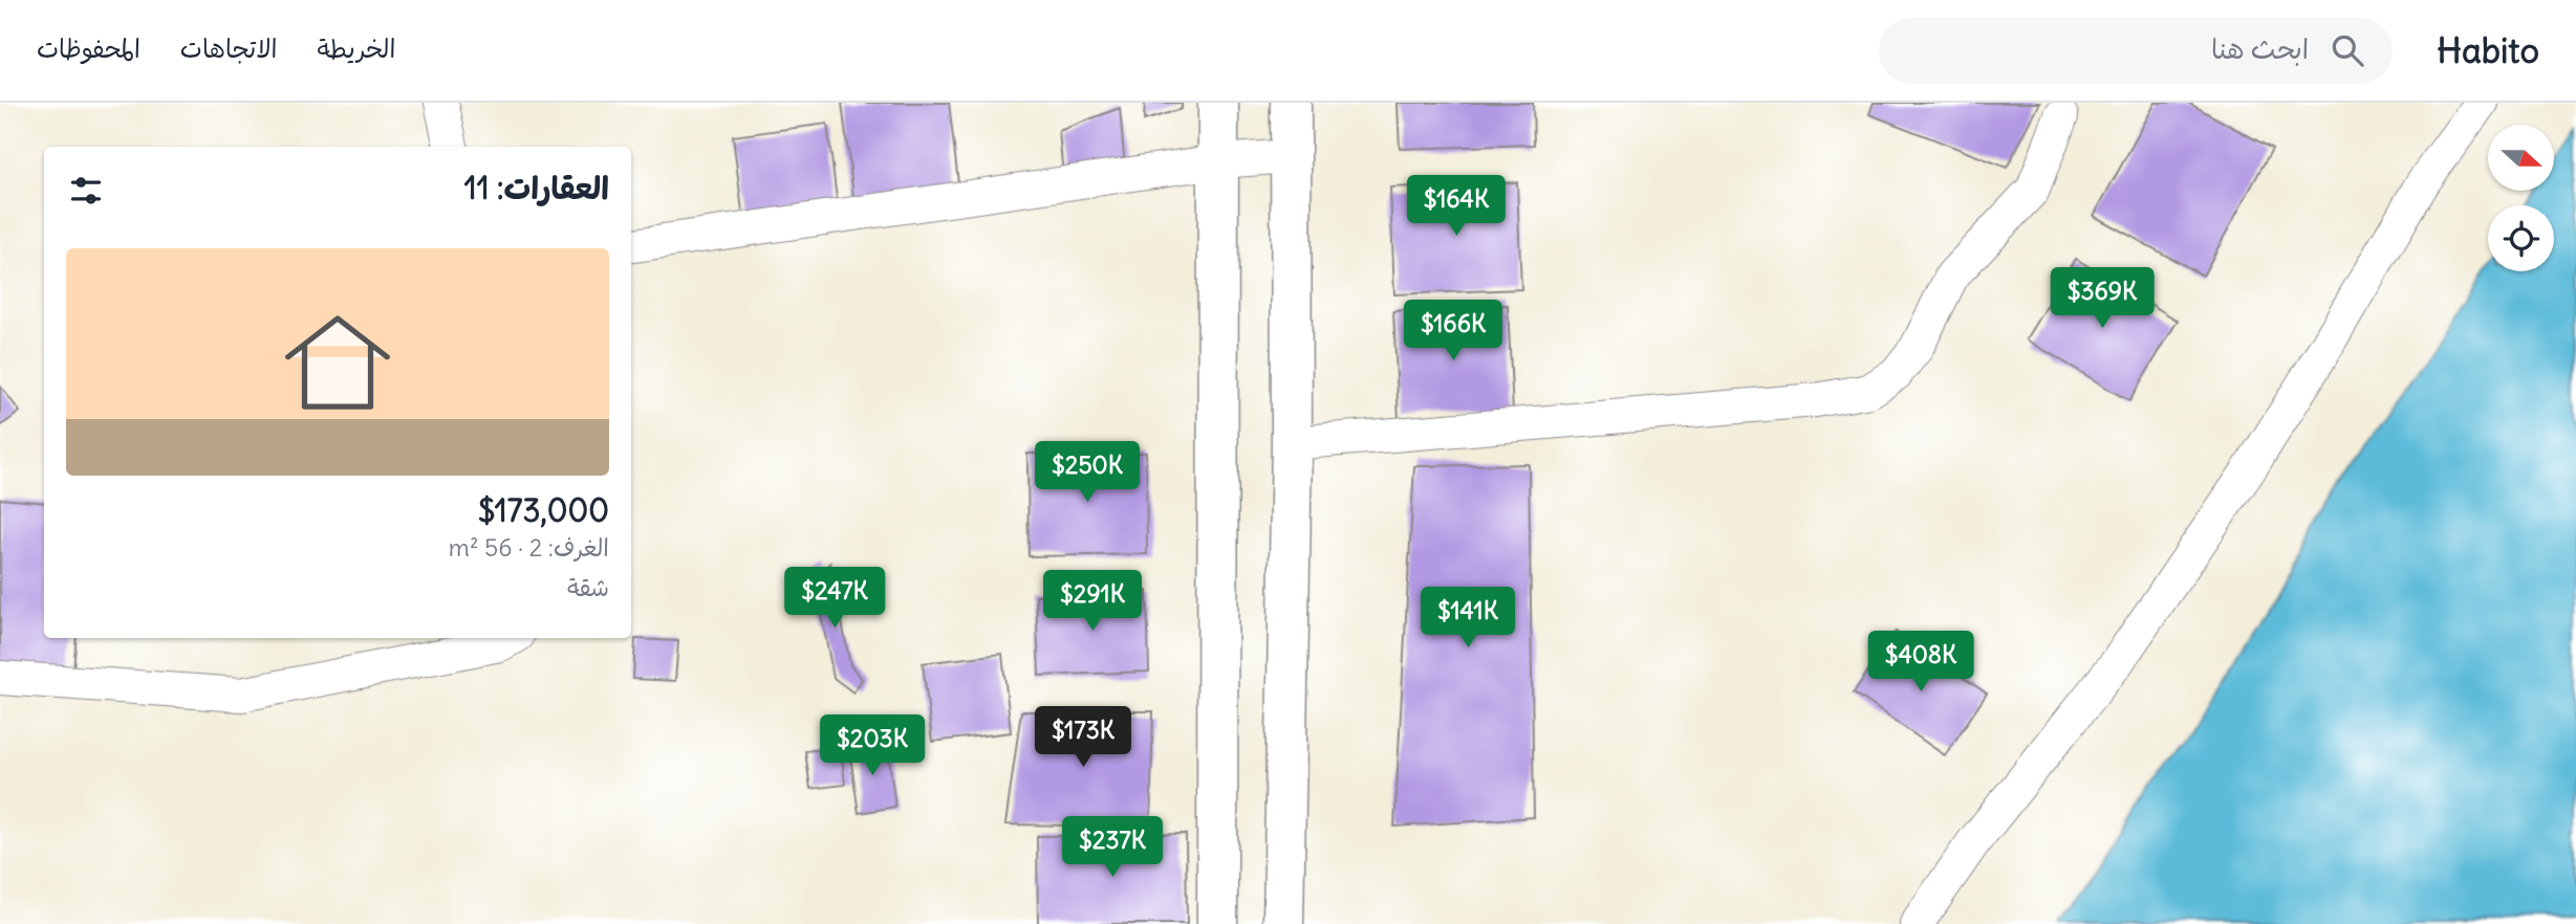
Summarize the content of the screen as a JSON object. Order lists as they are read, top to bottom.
{
  "north": "right",
  "page": {
    "header": "Habito",
    "search": "ابحث هنا",
    "nav": ["الخريطة", "الاتجاهات", "المحفوظات"],
    "heading": "العقارات: 11",
    "price": [
      "$164K",
      "$369K",
      "$166K",
      "$250K",
      "$247K",
      "$291K",
      "$141K",
      "$408K",
      "$173K",
      "$203K",
      "$237K"
    ],
    "list": [
      {
        "name": "$173,000",
        "note": "الغرف: 2 · 56 m² · شقة"
      }
    ]
  }
}
